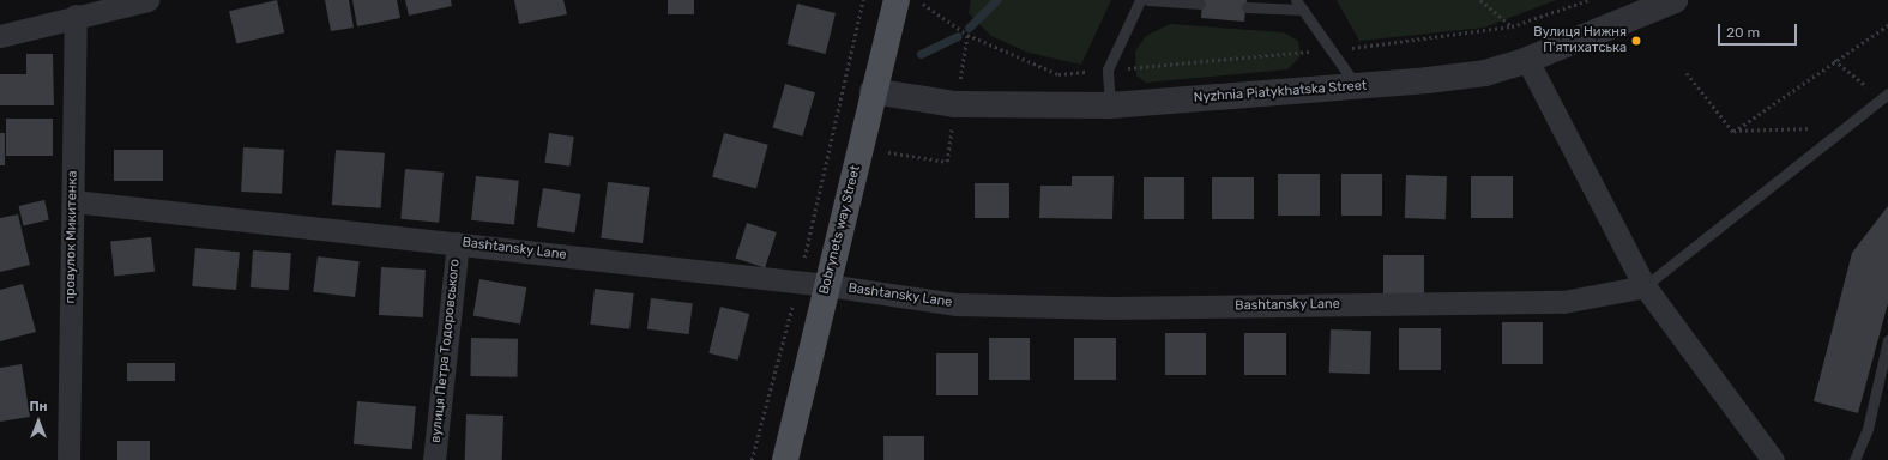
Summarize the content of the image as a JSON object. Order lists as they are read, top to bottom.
{
  "streets": {
    "main road": ["Bobrynets way Street"],
    "street": [
      "Nyzhnia Piatykhatska Street",
      "провулок Микитенка",
      "Bashtansky Lane",
      "вулиця Петра Тодоровського"
    ]
  },
  "crossings": [
    ["Nyzhnia Piatykhatska Street", "Bobrynets way Street"],
    ["Bobrynets way Street", "Bashtansky Lane"],
    ["провулок Микитенка", "Bashtansky Lane"],
    ["Bashtansky Lane", "вулиця Петра Тодоровського"]
  ],
  "places": ["Вулиця Нижня П'ятихатська"],
  "scale_bar": "20 m",
  "north": "top"
}
